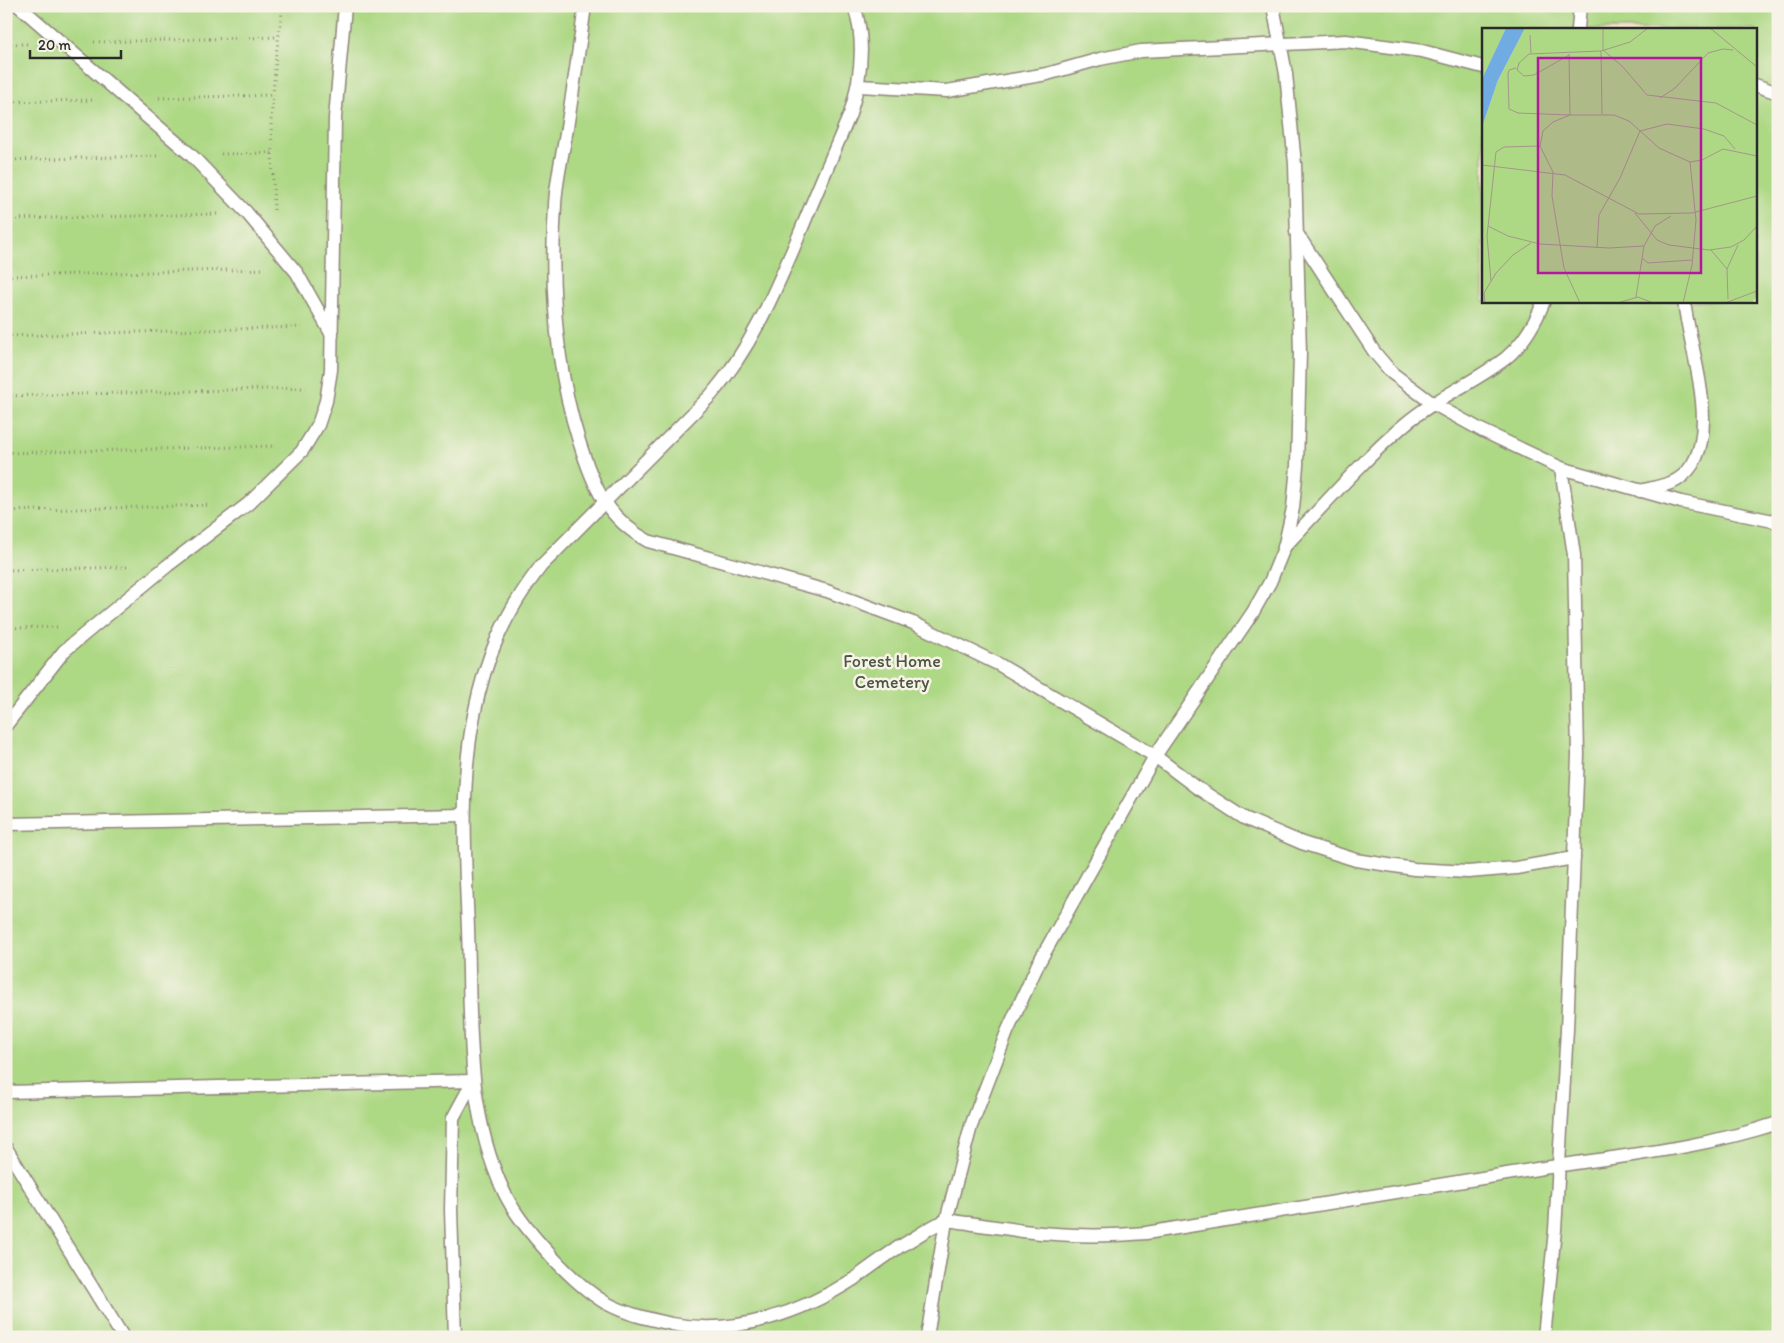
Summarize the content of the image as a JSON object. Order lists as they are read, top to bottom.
{
  "parks": ["Forest Home Cemetery"],
  "scale_bar": "20 m"
}
